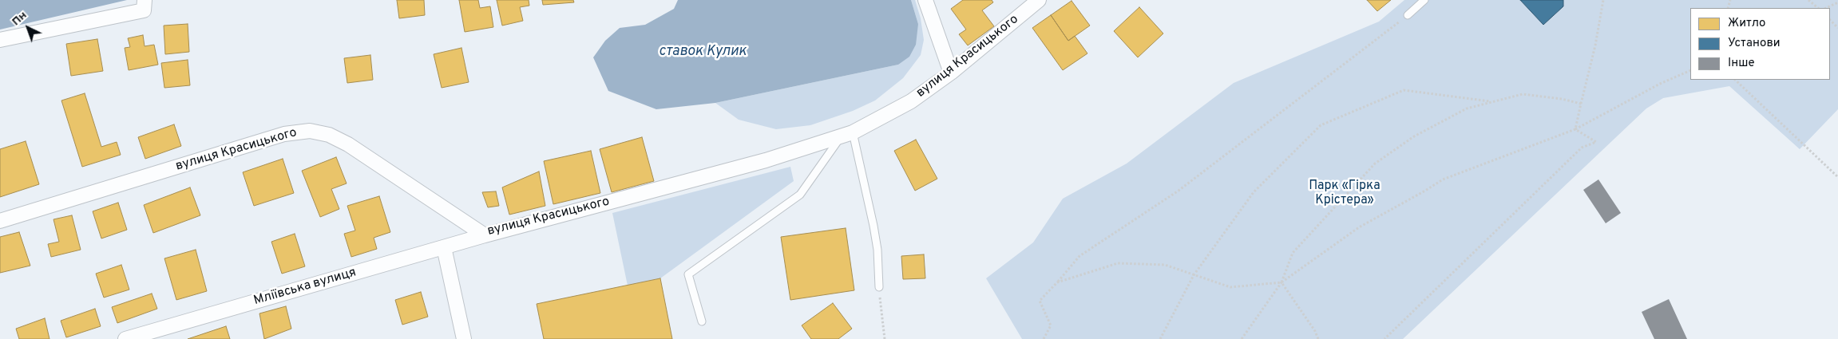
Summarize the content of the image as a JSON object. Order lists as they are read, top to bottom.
{
  "streets": {
    "street": ["вулиця Красицького", "Мліївська вулиця"]
  },
  "crossings": [
    ["вулиця Красицького", "Мліївська вулиця"]
  ],
  "water": ["ставок Кулик"],
  "parks": ["Парк «Гірка Крістера»"],
  "legend": ["Житло", "Установи", "Інше"],
  "north": "top left"
}
